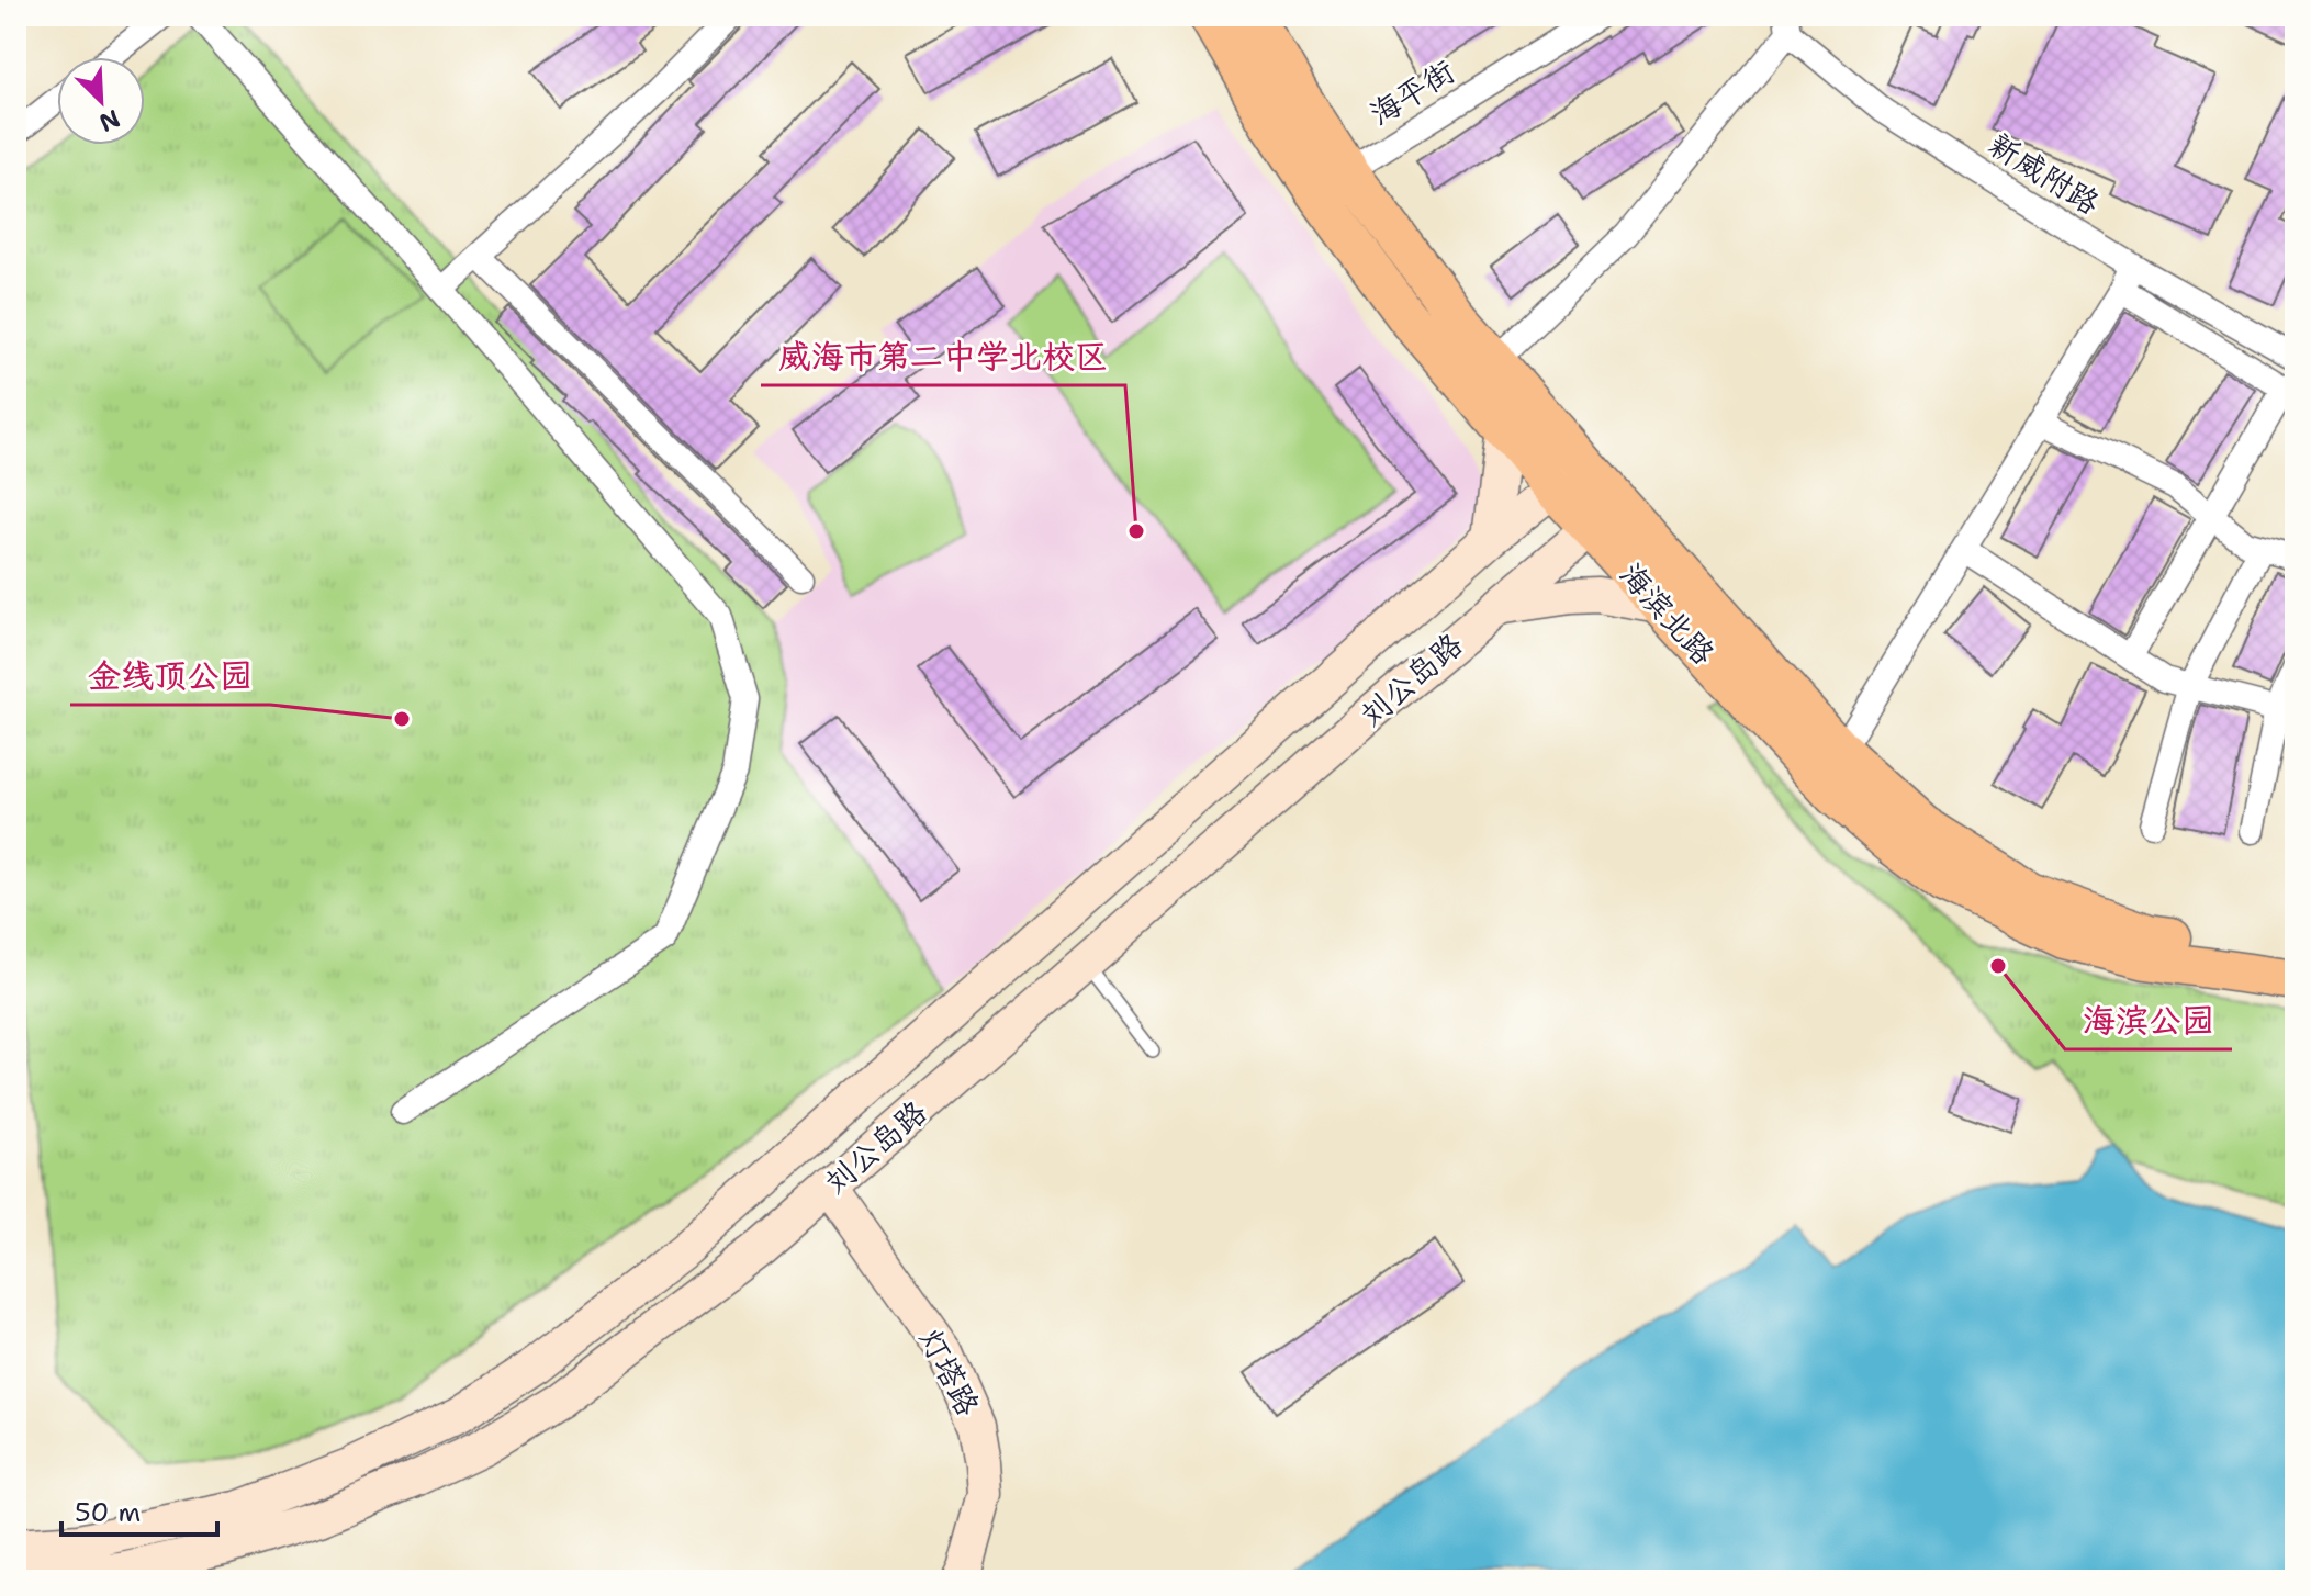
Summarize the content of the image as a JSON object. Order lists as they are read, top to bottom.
{
  "streets": {
    "main road": ["海滨北路", "刘公岛路", "灯塔路"],
    "street": ["海平街", "新威附路"]
  },
  "crossings": [
    ["海平街", "海滨北路"],
    ["海滨北路", "刘公岛路"],
    ["刘公岛路", "灯塔路"]
  ],
  "places": ["威海市第二中学北校区", "金线顶公园", "海滨公园"],
  "scale_bar": "50 m",
  "north": "bottom right"
}
